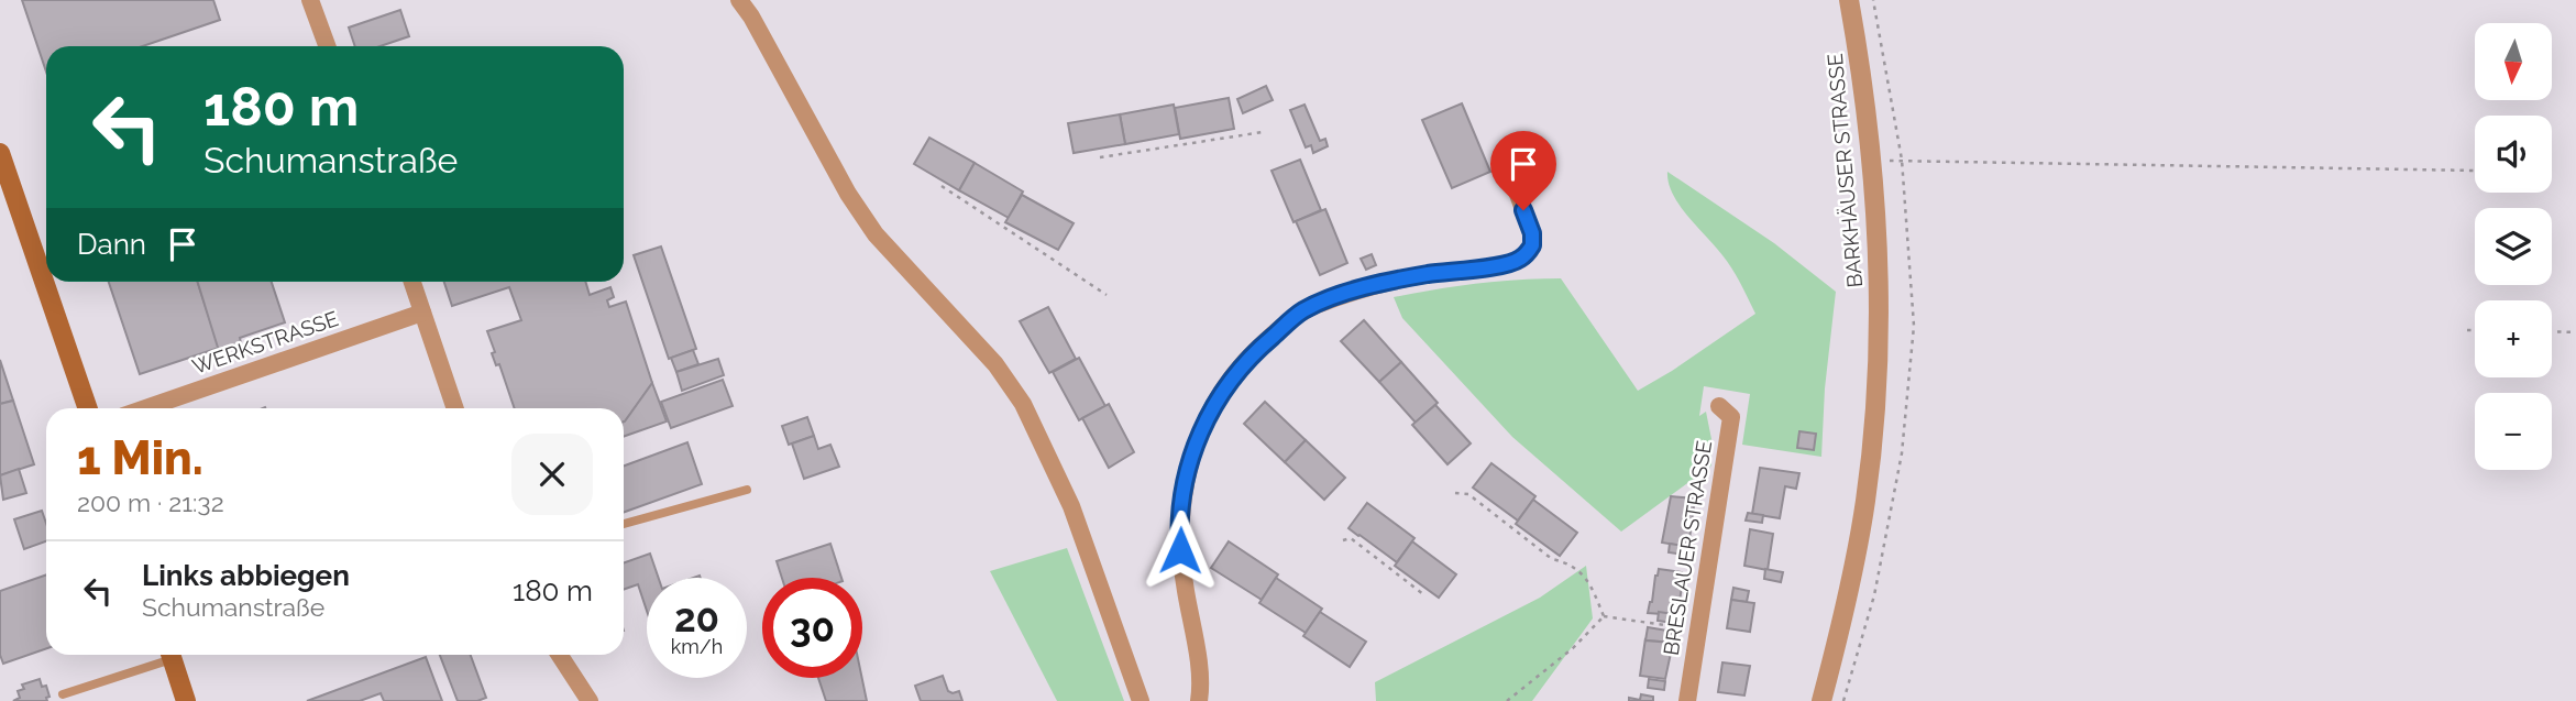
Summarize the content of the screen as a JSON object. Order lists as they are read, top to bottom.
{
  "streets": {
    "street": ["BARKHÄUSER STRASSE", "WERKSTRASSE", "BRESLAUER STRASSE"]
  },
  "north": "bottom",
  "page": {
    "map_buttons": ["+", "−"],
    "turn": ["180 m", "Schumanstraße"],
    "then": "Dann",
    "heading": ["1 Min.", "200 m · 21:32"],
    "list": [
      {
        "name": "Links abbiegen",
        "note": "Schumanstraße",
        "value": "180 m"
      }
    ],
    "speed": "20 km/h",
    "limit": "30"
  }
}
